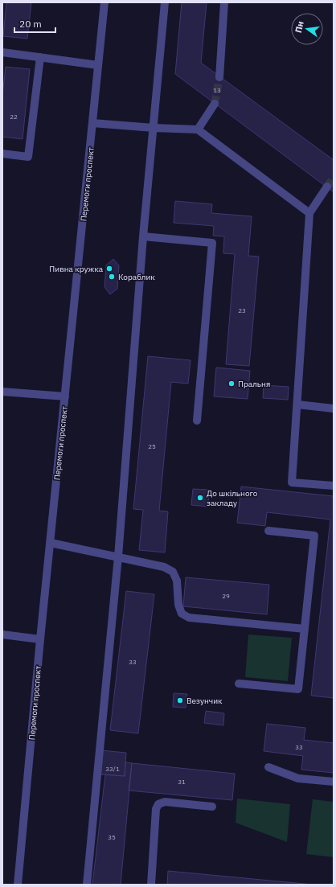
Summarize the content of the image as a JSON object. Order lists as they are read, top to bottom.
{
  "streets": {
    "street": ["Перемоги проспект"]
  },
  "places": [
    "Пивна кружка",
    "Кораблик",
    "Пральня",
    "До шкільного закладу",
    "Везунчик"
  ],
  "house_numbers": [
    "13",
    "22",
    "23",
    "25",
    "29",
    "33",
    "33",
    "33/1",
    "31",
    "35"
  ],
  "scale_bar": "20 m",
  "north": "left"
}
